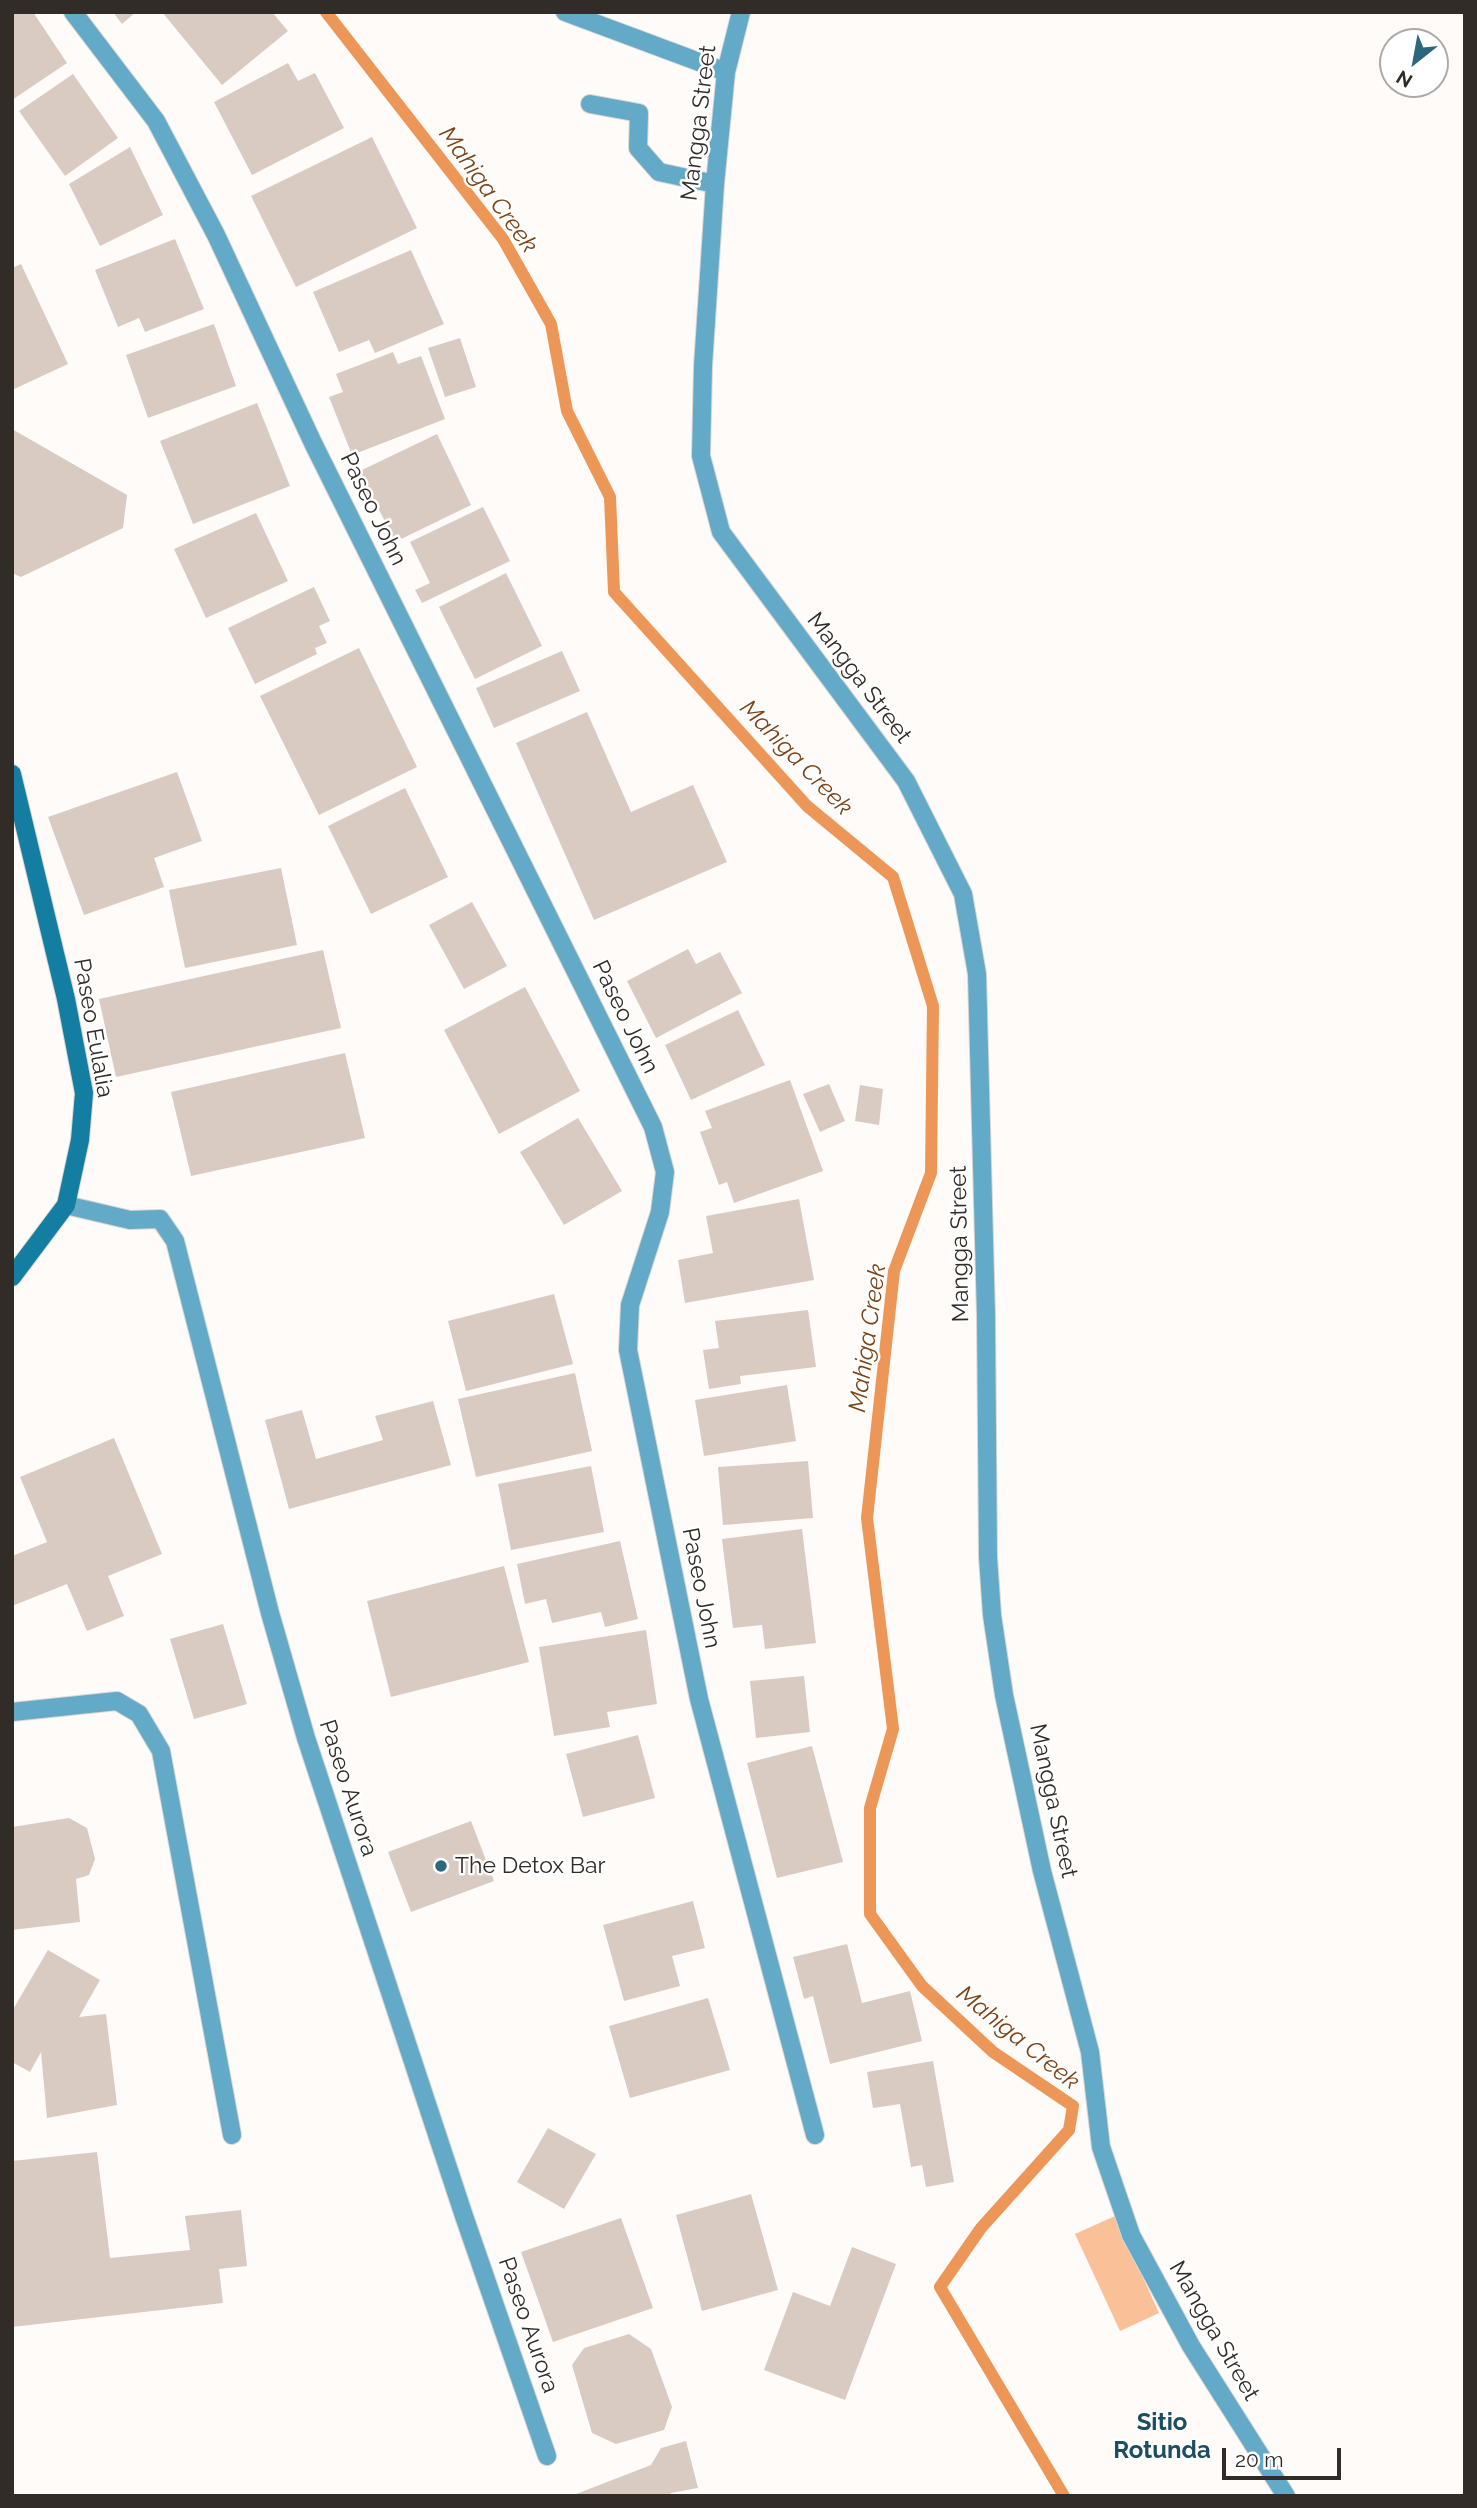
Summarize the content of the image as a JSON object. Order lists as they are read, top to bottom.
{
  "streets": {
    "street": [
      "Mangga Street",
      "Paseo John",
      "Paseo Eulalia",
      "Paseo Aurora"
    ]
  },
  "crossings": [
    ["Paseo Eulalia", "Paseo Aurora"]
  ],
  "districts": ["Sitio Rotunda"],
  "water": ["Mahiga Creek"],
  "places": ["The Detox Bar"],
  "scale_bar": "20 m",
  "north": "bottom left"
}
